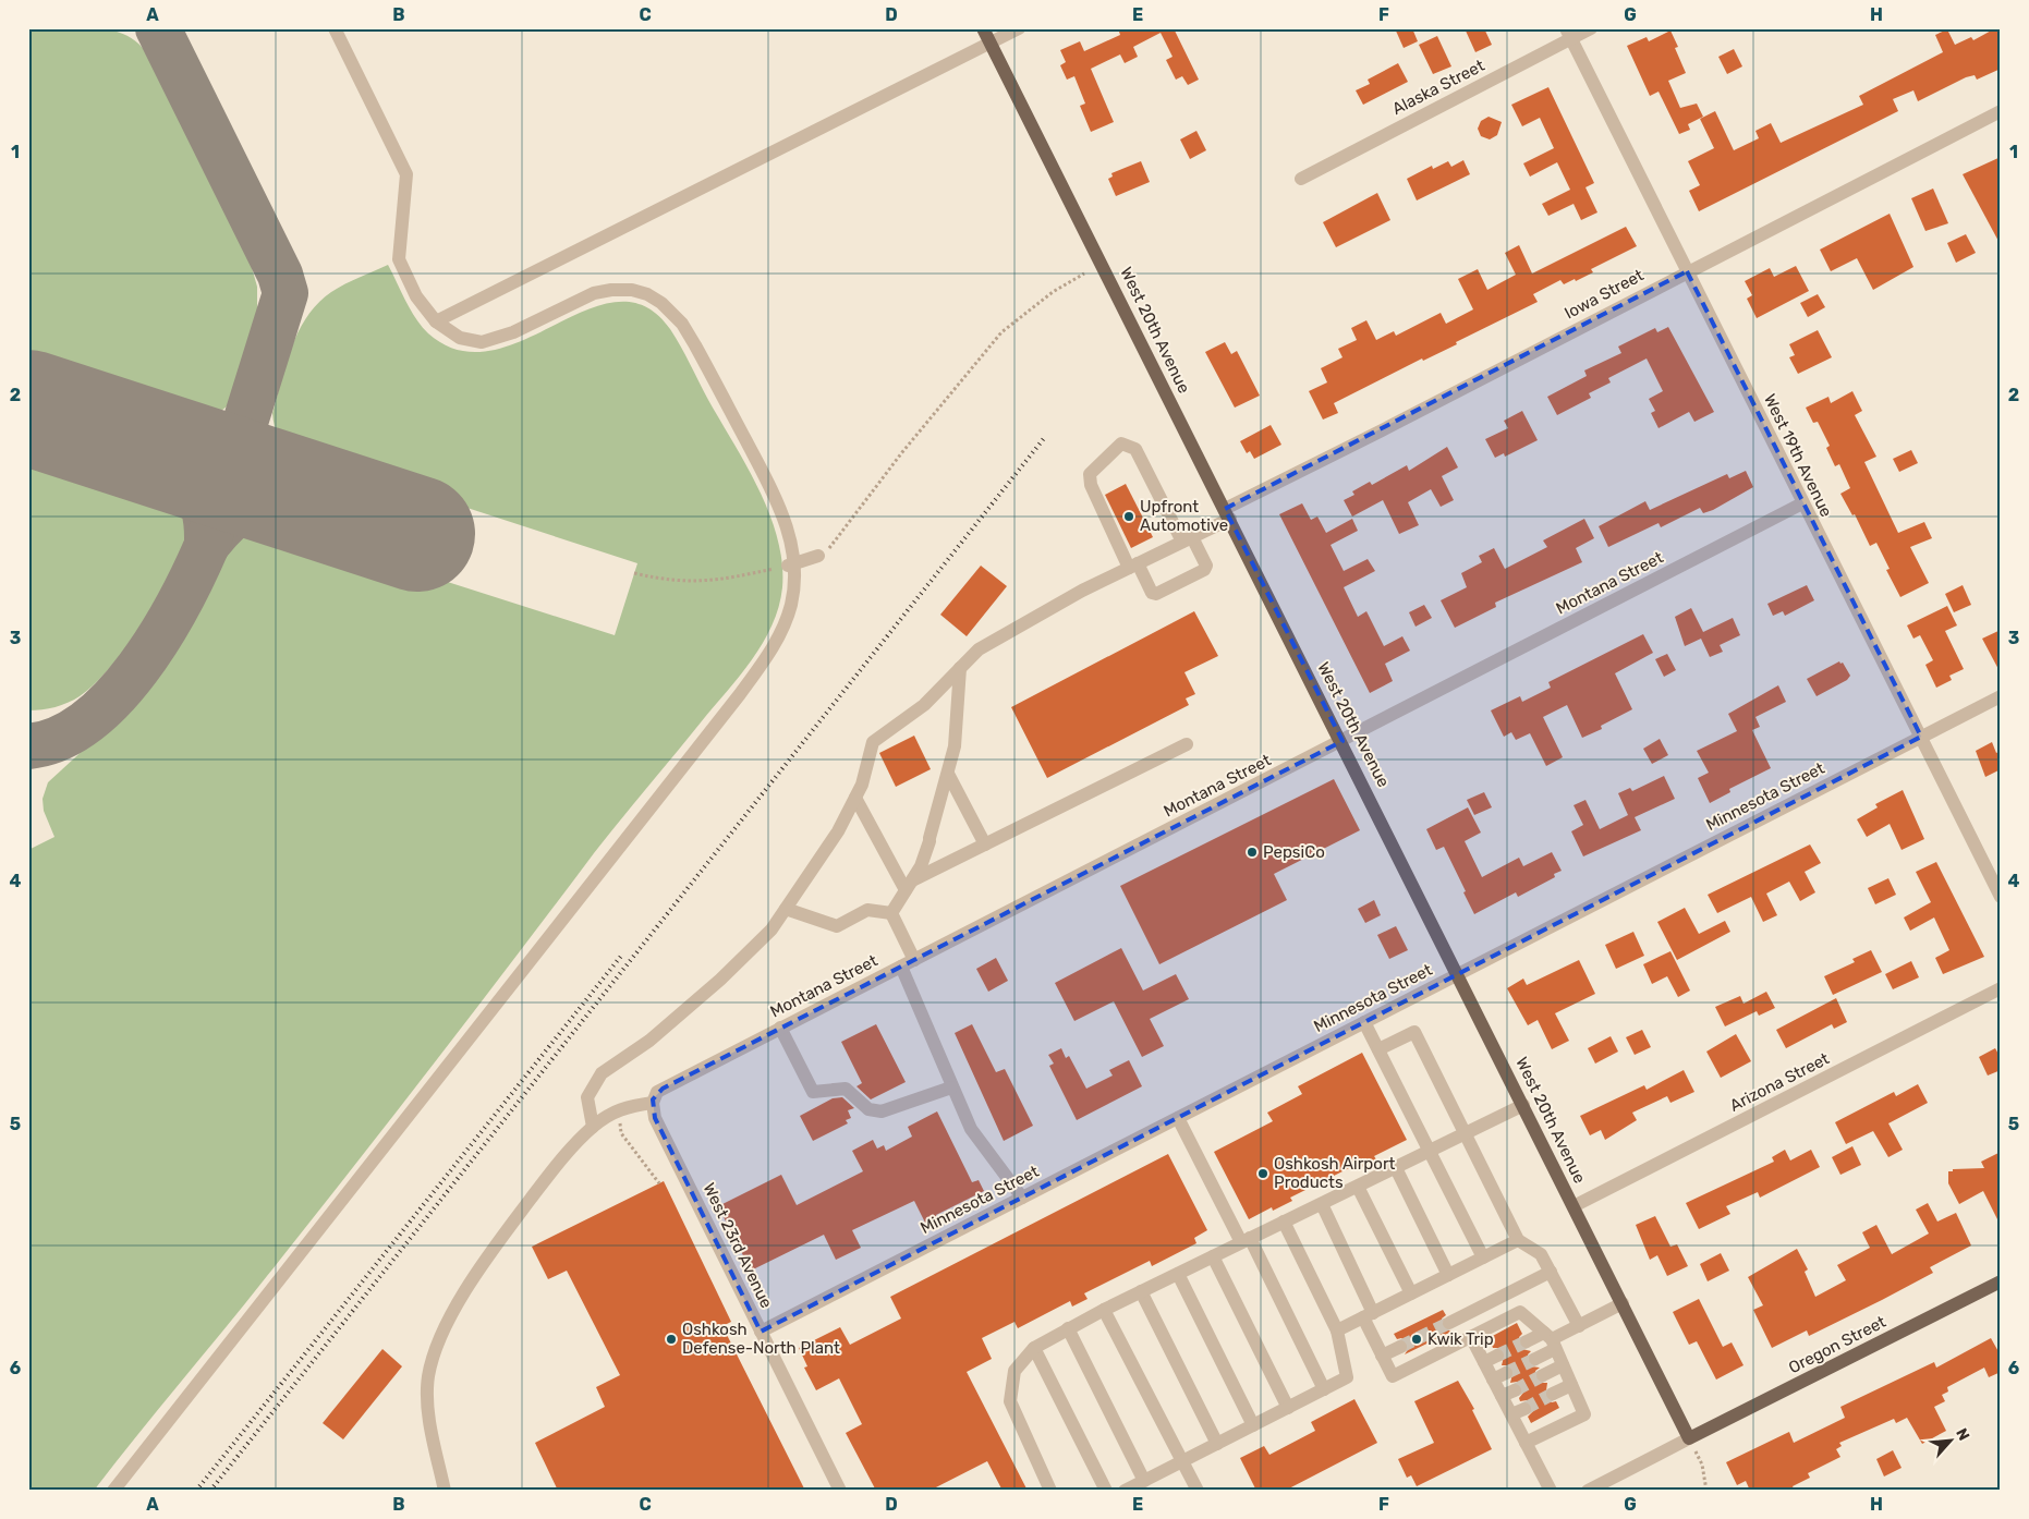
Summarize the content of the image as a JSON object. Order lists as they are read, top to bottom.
{
  "streets": {
    "main road": ["West 20th Avenue", "Oregon Street"],
    "street": [
      "Alaska Street",
      "Iowa Street",
      "West 19th Avenue",
      "Montana Street",
      "Minnesota Street",
      "Arizona Street",
      "West 23rd Avenue"
    ]
  },
  "crossings": [
    ["Alaska Street", "West 19th Avenue"],
    ["Iowa Street", "West 20th Avenue"],
    ["Iowa Street", "West 19th Avenue"],
    ["West 20th Avenue", "Montana Street"],
    ["West 20th Avenue", "Minnesota Street"],
    ["West 20th Avenue", "Arizona Street"],
    ["West 20th Avenue", "Oregon Street"],
    ["West 19th Avenue", "Montana Street"],
    ["West 19th Avenue", "Minnesota Street"],
    ["Montana Street", "West 23rd Avenue"],
    ["Minnesota Street", "West 23rd Avenue"]
  ],
  "places": [
    "Upfront Automotive",
    "PepsiCo",
    "Oshkosh Airport Products",
    "Oshkosh Defense-North Plant",
    "Kwik Trip"
  ],
  "north": "top right",
  "grid": {
    "columns": [
      "A",
      "B",
      "C",
      "D",
      "E",
      "F",
      "G",
      "H"
    ],
    "rows": [
      "1",
      "2",
      "3",
      "4",
      "5",
      "6"
    ]
  }
}
